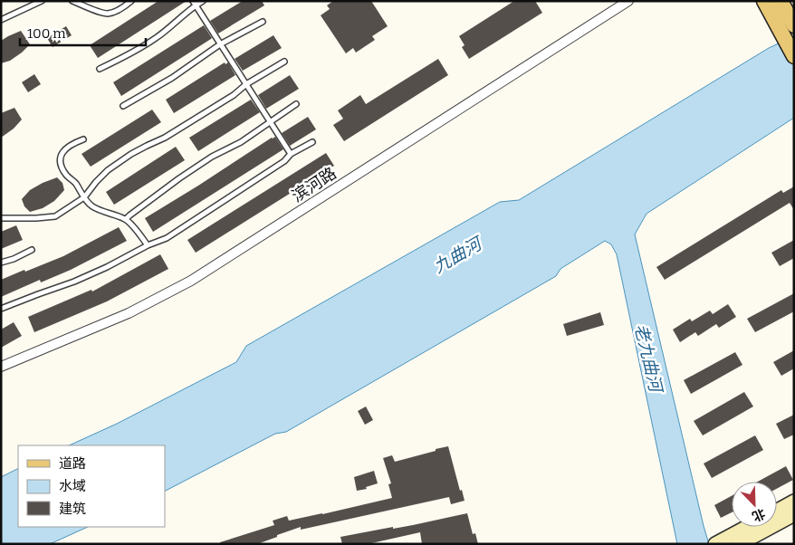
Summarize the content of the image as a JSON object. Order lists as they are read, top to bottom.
{
  "streets": {
    "street": ["滨河路"]
  },
  "water": ["九曲河", "老九曲河"],
  "legend": ["道路", "水域", "建筑"],
  "scale_bar": "100 m",
  "north": "bottom right"
}
